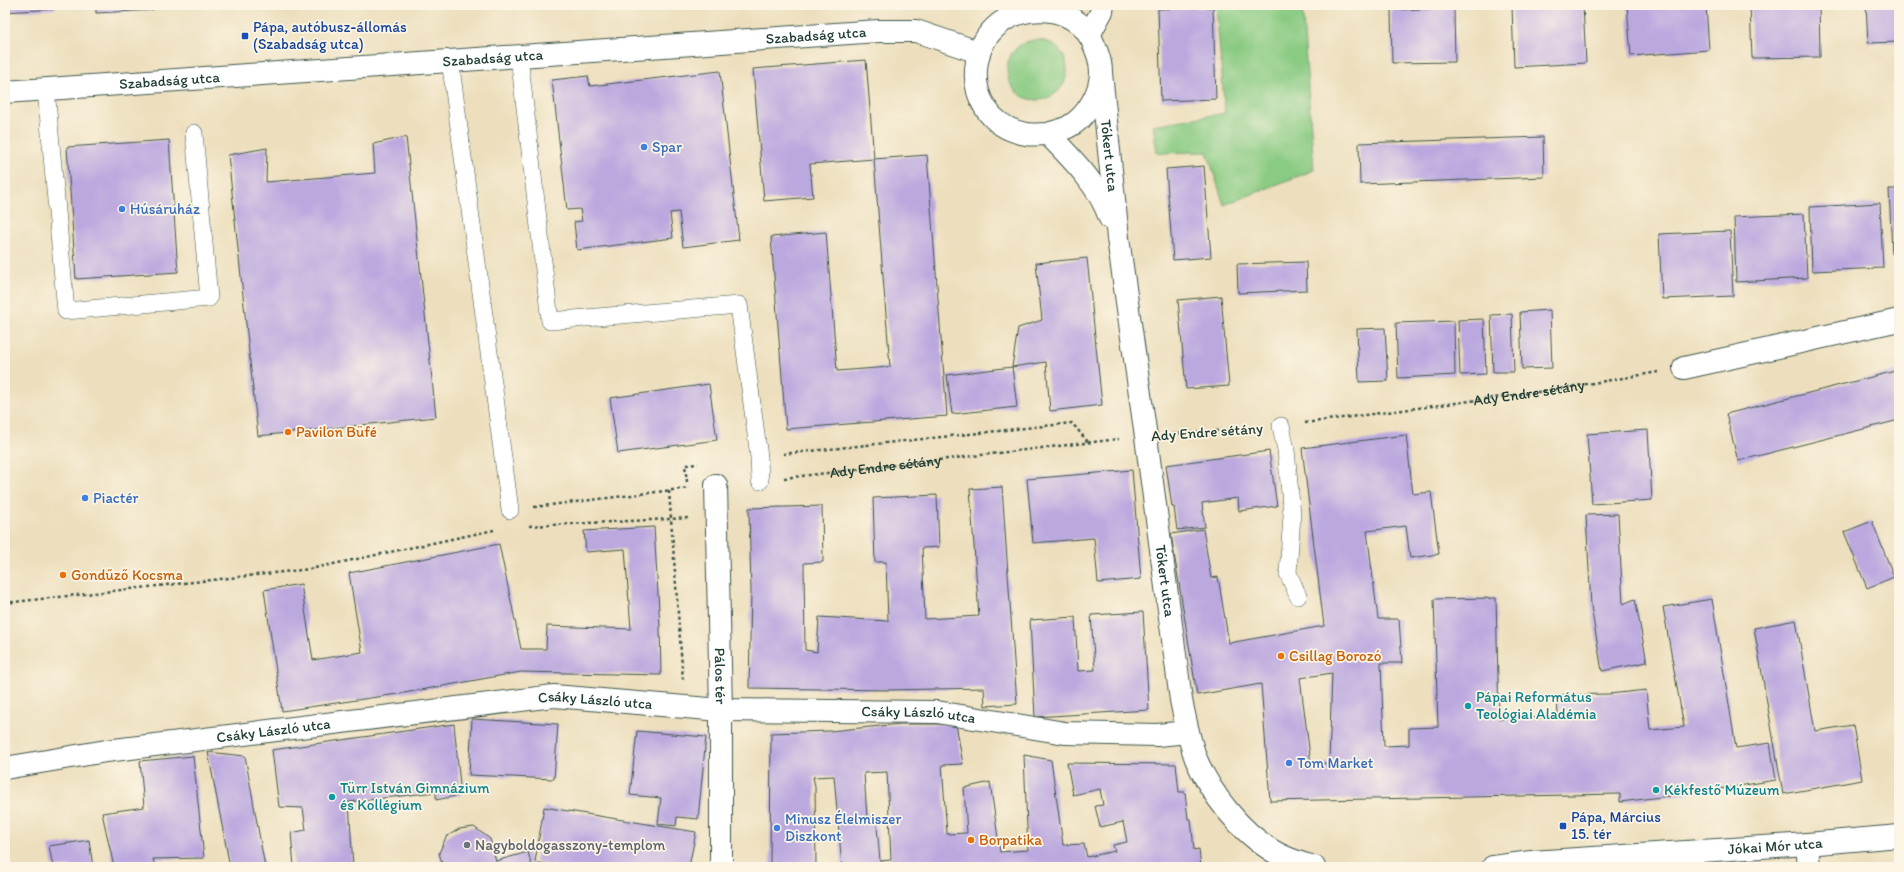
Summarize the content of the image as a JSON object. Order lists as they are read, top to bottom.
{
  "streets": {
    "street": [
      "Szabadság utca",
      "Tókert utca",
      "Pálos tér",
      "Csáky László utca",
      "Jókai Mór utca"
    ],
    "path": ["Ady Endre sétány"]
  },
  "crossings": [
    ["Szabadság utca", "Tókert utca"],
    ["Tókert utca", "Ady Endre sétány"],
    ["Tókert utca", "Csáky László utca"],
    ["Pálos tér", "Csáky László utca"]
  ],
  "places": {
    "transit": ["Pápa, autóbusz-állomás (Szabadság utca)", "Pápa, Március 15. tér"],
    "other": [
      "Spar",
      "Húsáruház",
      "Pavilon Büfé",
      "Piactér",
      "Gondűző Kocsma",
      "Csillag Borozó",
      "Pápai Református Teológiai Aladémia",
      "Tom Market",
      "Kékfestő Múzeum",
      "Türr István Gimnázium és Kollégium",
      "Minusz Élelmiszer Diszkont",
      "Borpatika",
      "Nagyboldogasszony-templom"
    ]
  }
}
